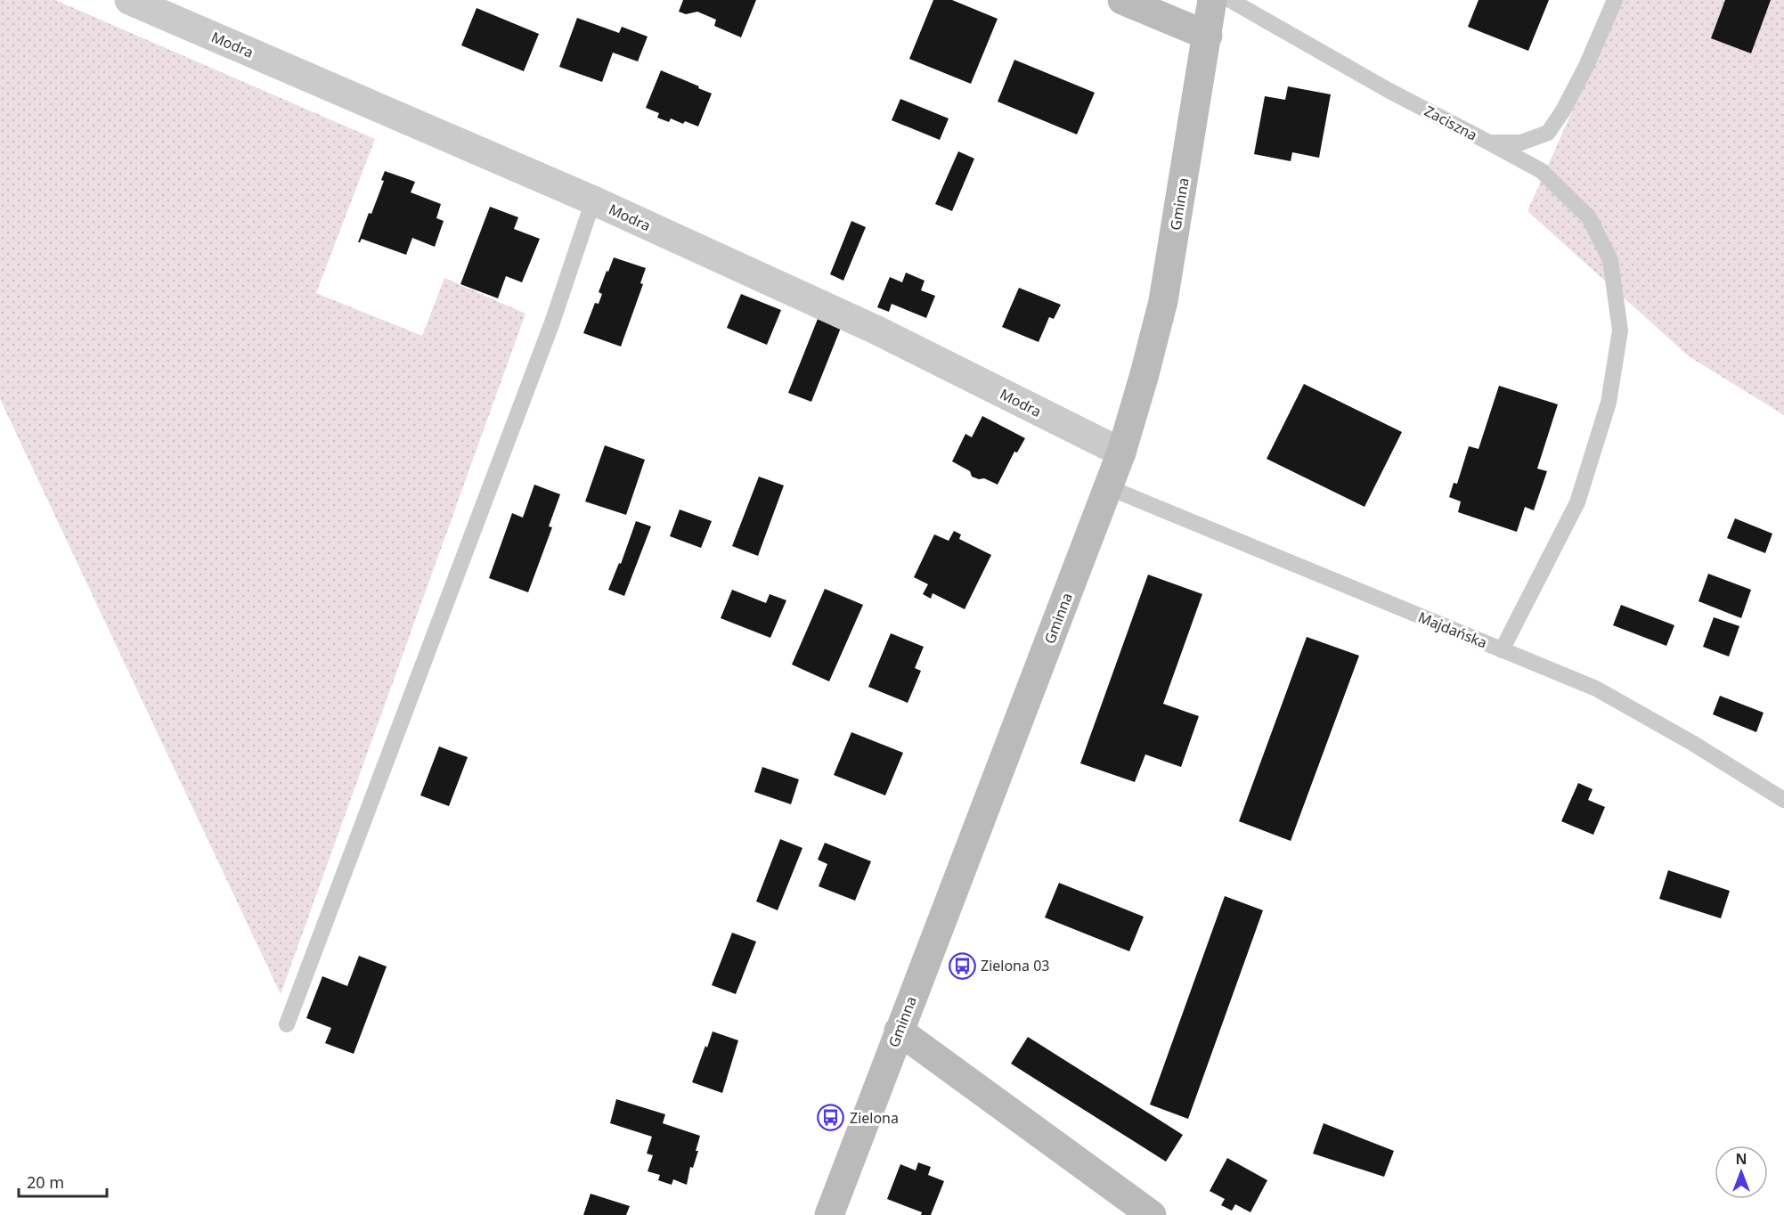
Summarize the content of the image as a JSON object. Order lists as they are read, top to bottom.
{
  "streets": {
    "main road": ["Gminna"],
    "street": ["Modra"],
    "lane": ["Zaciszna", "Majdańska"]
  },
  "crossings": [
    ["Modra", "Gminna"],
    ["Gminna", "Majdańska"]
  ],
  "places": {
    "bus stop": ["Zielona 03", "Zielona"]
  },
  "scale_bar": "20 m",
  "north": "top"
}
